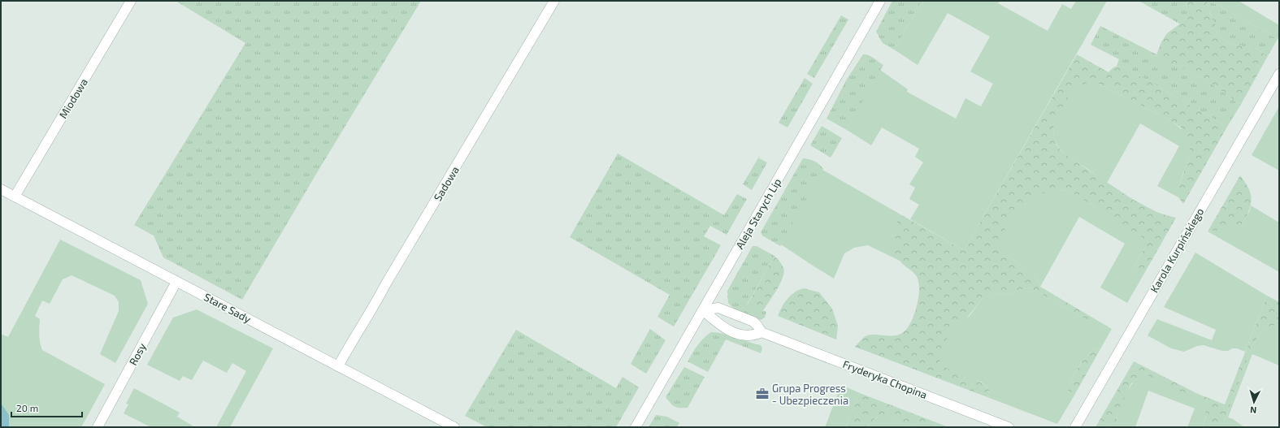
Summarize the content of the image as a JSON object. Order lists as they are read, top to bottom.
{
  "streets": {
    "street": [
      "Miodowa",
      "Sadowa",
      "Aleja Starych Lip",
      "Karola Kurpińskiego",
      "Stare Sady",
      "Rosy",
      "Fryderyka Chopina"
    ]
  },
  "crossings": [
    ["Miodowa", "Stare Sady"],
    ["Sadowa", "Stare Sady"],
    ["Aleja Starych Lip", "Fryderyka Chopina"],
    ["Stare Sady", "Rosy"]
  ],
  "places": {
    "office": ["Grupa Progress - Ubezpieczenia"]
  },
  "scale_bar": "20 m",
  "north": "bottom"
}
